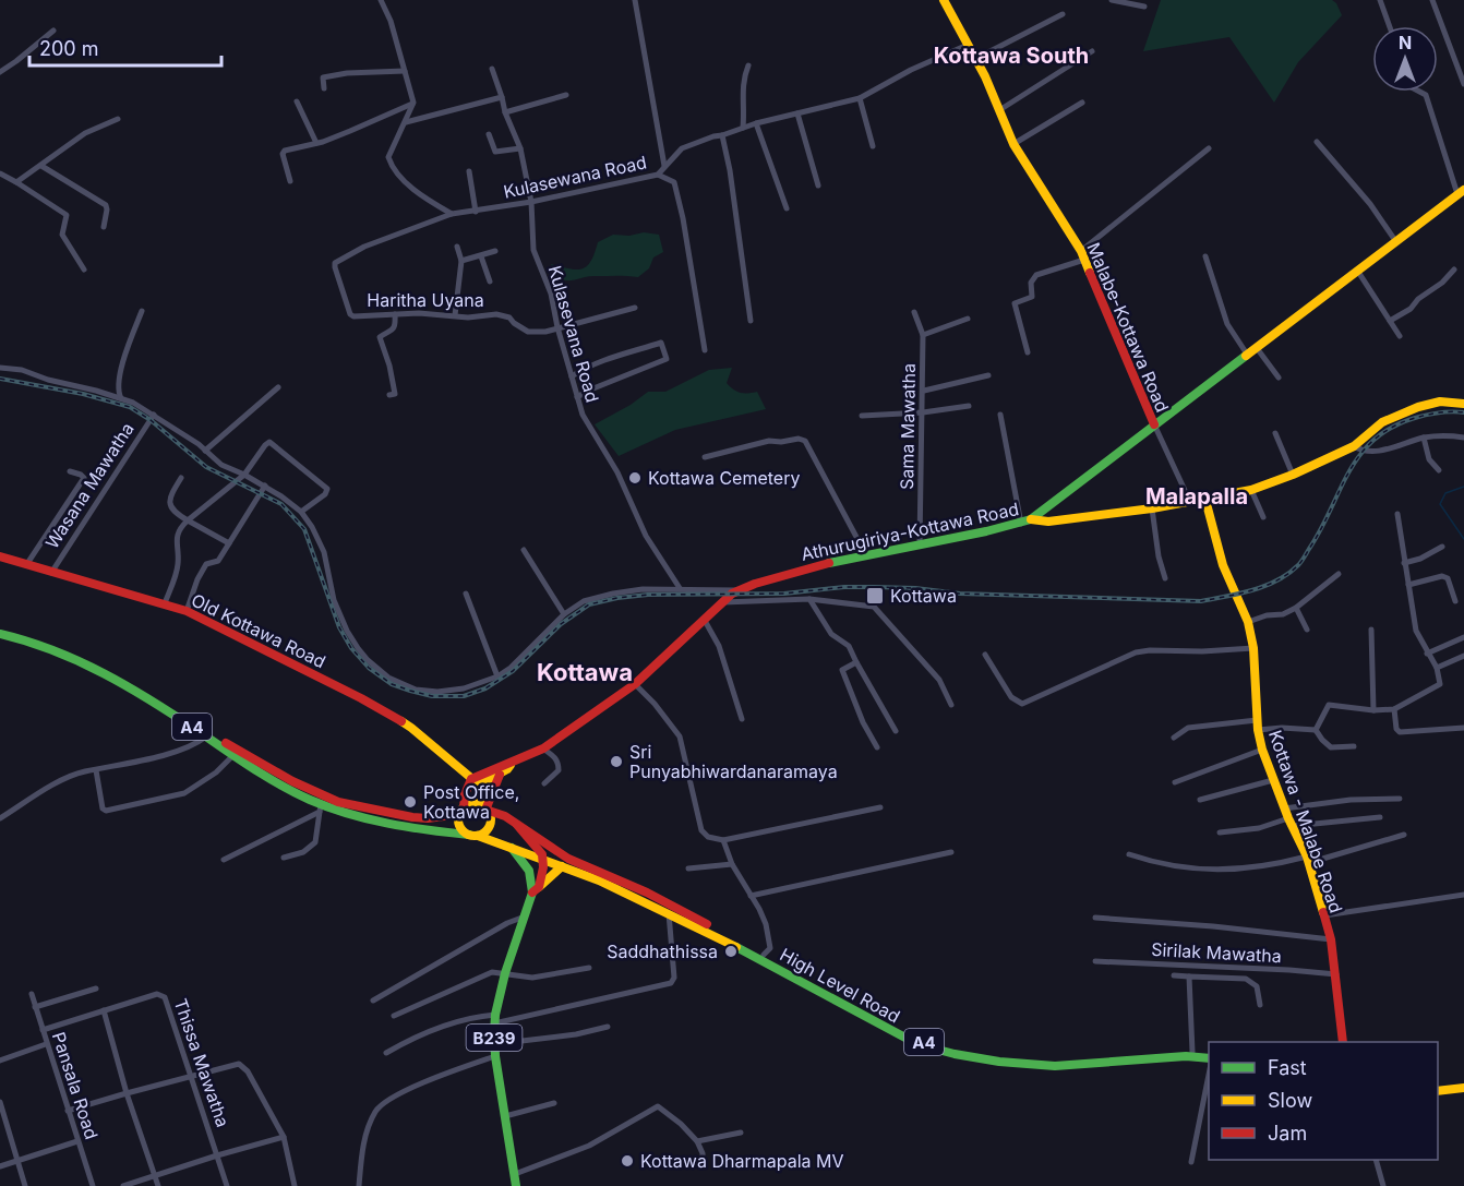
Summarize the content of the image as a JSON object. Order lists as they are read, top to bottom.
{
  "streets": {
    "main road": [
      "Malabe-Kottawa Road",
      "Athurugiriya-Kottawa Road",
      "Old Kottawa Road",
      "A4",
      "Kottawa - Malabe Road",
      "High Level Road",
      "B239"
    ],
    "street": [
      "Kulasewana Road",
      "Haritha Uyana",
      "Kulasevana Road",
      "Sama Mawatha",
      "Wasana Mawatha",
      "Sirilak Mawatha",
      "Thissa Mawatha",
      "Pansala Road"
    ]
  },
  "crossings": [
    ["Kulasewana Road", "Haritha Uyana"],
    ["Kulasewana Road", "Malabe-Kottawa Road"],
    ["Kulasewana Road", "Kulasevana Road"],
    ["Haritha Uyana", "Kulasevana Road"],
    ["Malabe-Kottawa Road", "Athurugiriya-Kottawa Road"],
    ["Sama Mawatha", "Athurugiriya-Kottawa Road"],
    ["Wasana Mawatha", "Old Kottawa Road"],
    ["Athurugiriya-Kottawa Road", "Old Kottawa Road"],
    ["Kottawa - Malabe Road", "Sirilak Mawatha"],
    ["High Level Road", "B239"],
    ["Thissa Mawatha", "Pansala Road"]
  ],
  "districts": ["Kottawa South", "Malapalla", "Kottawa"],
  "places": {
    "other": [
      "Kottawa Cemetery",
      "Sri Punyabhiwardanaramaya",
      "Post Office, Kottawa",
      "Saddhathissa",
      "Kottawa Dharmapala MV"
    ],
    "transit": ["Kottawa"]
  },
  "legend": ["Fast", "Slow", "Jam"],
  "scale_bar": "200 m",
  "north": "top"
}
